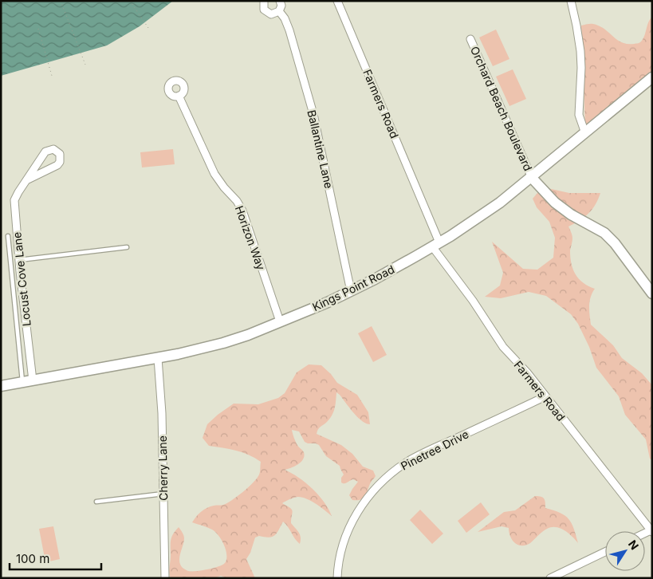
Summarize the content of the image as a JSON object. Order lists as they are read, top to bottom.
{
  "streets": {
    "main road": ["Kings Point Road"],
    "street": [
      "Farmers Road",
      "Orchard Beach Boulevard",
      "Ballantine Lane",
      "Horizon Way",
      "Locust Cove Lane",
      "Pinetree Drive",
      "Cherry Lane"
    ]
  },
  "crossings": [
    ["Farmers Road", "Kings Point Road"],
    ["Farmers Road", "Pinetree Drive"],
    ["Orchard Beach Boulevard", "Kings Point Road"],
    ["Ballantine Lane", "Kings Point Road"],
    ["Horizon Way", "Kings Point Road"],
    ["Locust Cove Lane", "Kings Point Road"],
    ["Kings Point Road", "Cherry Lane"]
  ],
  "scale_bar": "100 m",
  "north": "top right"
}
